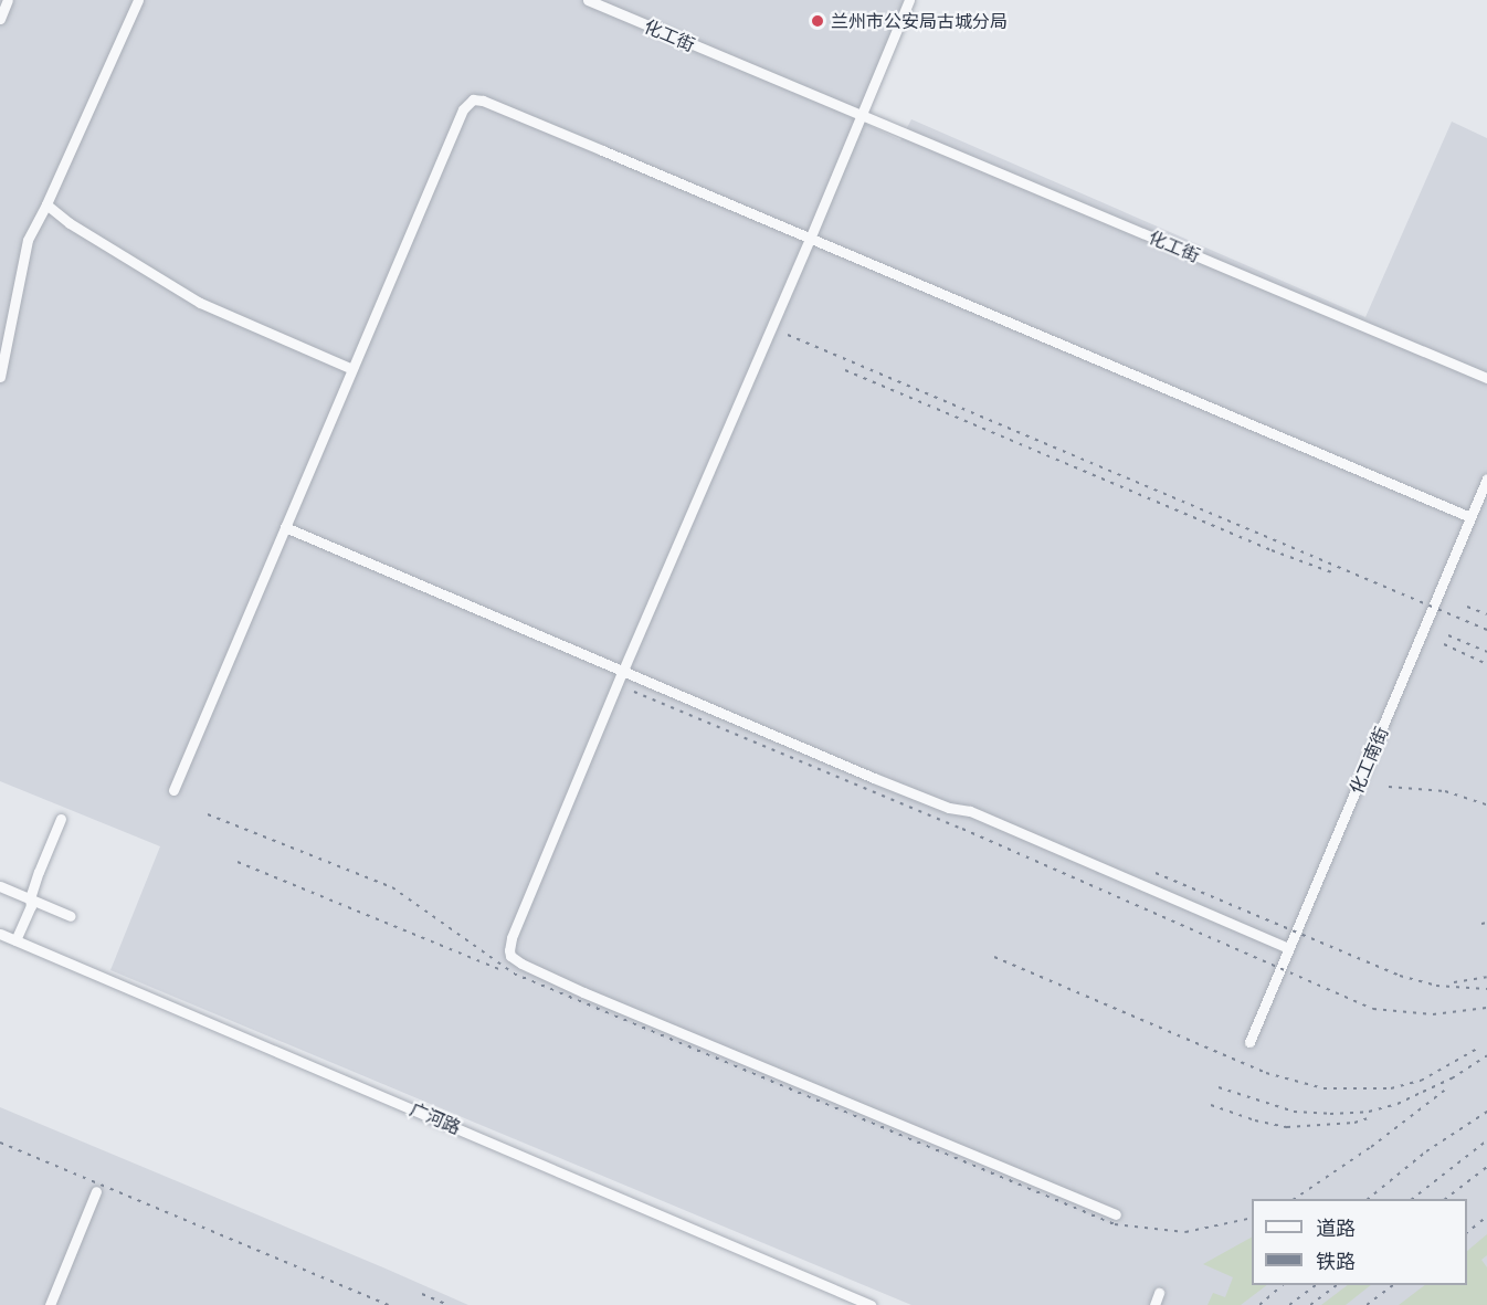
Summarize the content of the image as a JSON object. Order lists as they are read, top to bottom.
{
  "streets": {
    "street": ["化工街", "化工南街", "广河路"]
  },
  "places": ["兰州市公安局古城分局"],
  "legend": ["道路", "铁路"]
}
